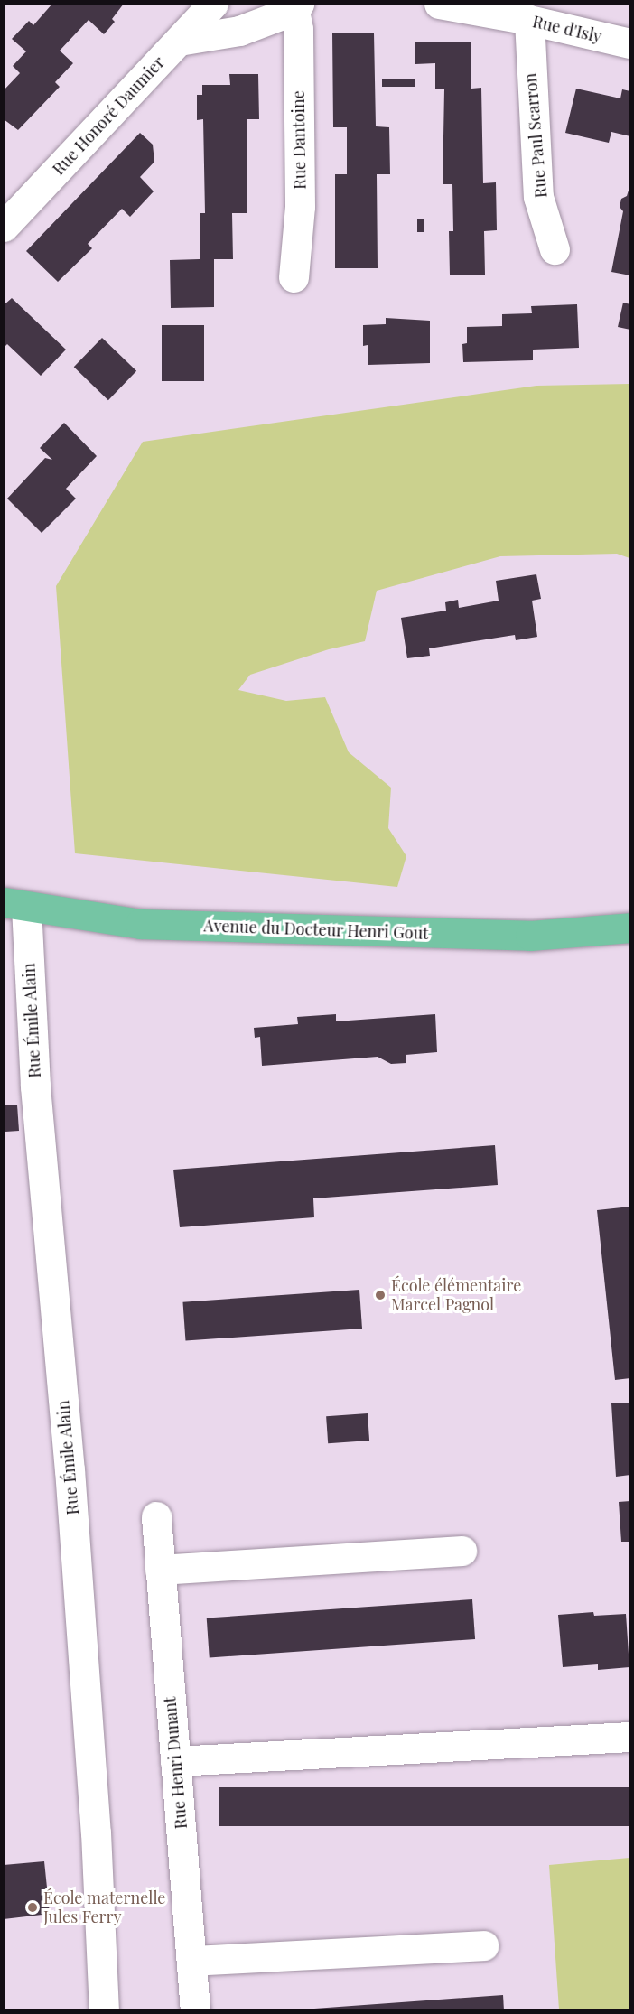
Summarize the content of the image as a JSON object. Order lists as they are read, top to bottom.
{
  "streets": {
    "main road": ["Avenue du Docteur Henri Gout"],
    "street": [
      "Rue d'Isly",
      "Rue Honoré Daumier",
      "Rue Paul Scarron",
      "Rue Dantoine",
      "Rue Émile Alain",
      "Rue Henri Dunant"
    ]
  },
  "crossings": [
    ["Rue d'Isly", "Rue Paul Scarron"],
    ["Avenue du Docteur Henri Gout", "Rue Émile Alain"]
  ],
  "places": ["École élémentaire Marcel Pagnol", "École maternelle Jules Ferry"]
}
